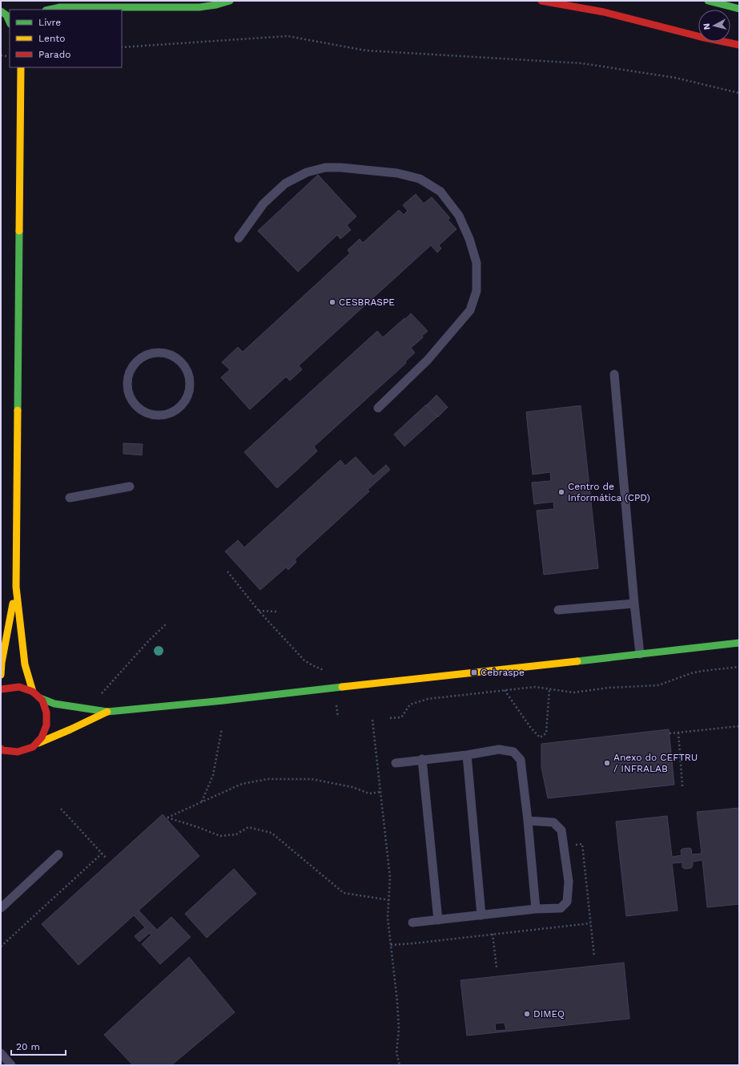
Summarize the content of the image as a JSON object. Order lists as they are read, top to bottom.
{
  "places": {
    "other": [
      "CESBRASPE",
      "Centro de Informática (CPD)",
      "Anexo do CEFTRU / INFRALAB",
      "DIMEQ"
    ],
    "transit": ["Cebraspe"]
  },
  "legend": ["Livre", "Lento", "Parado"],
  "scale_bar": "20 m",
  "north": "left"
}
